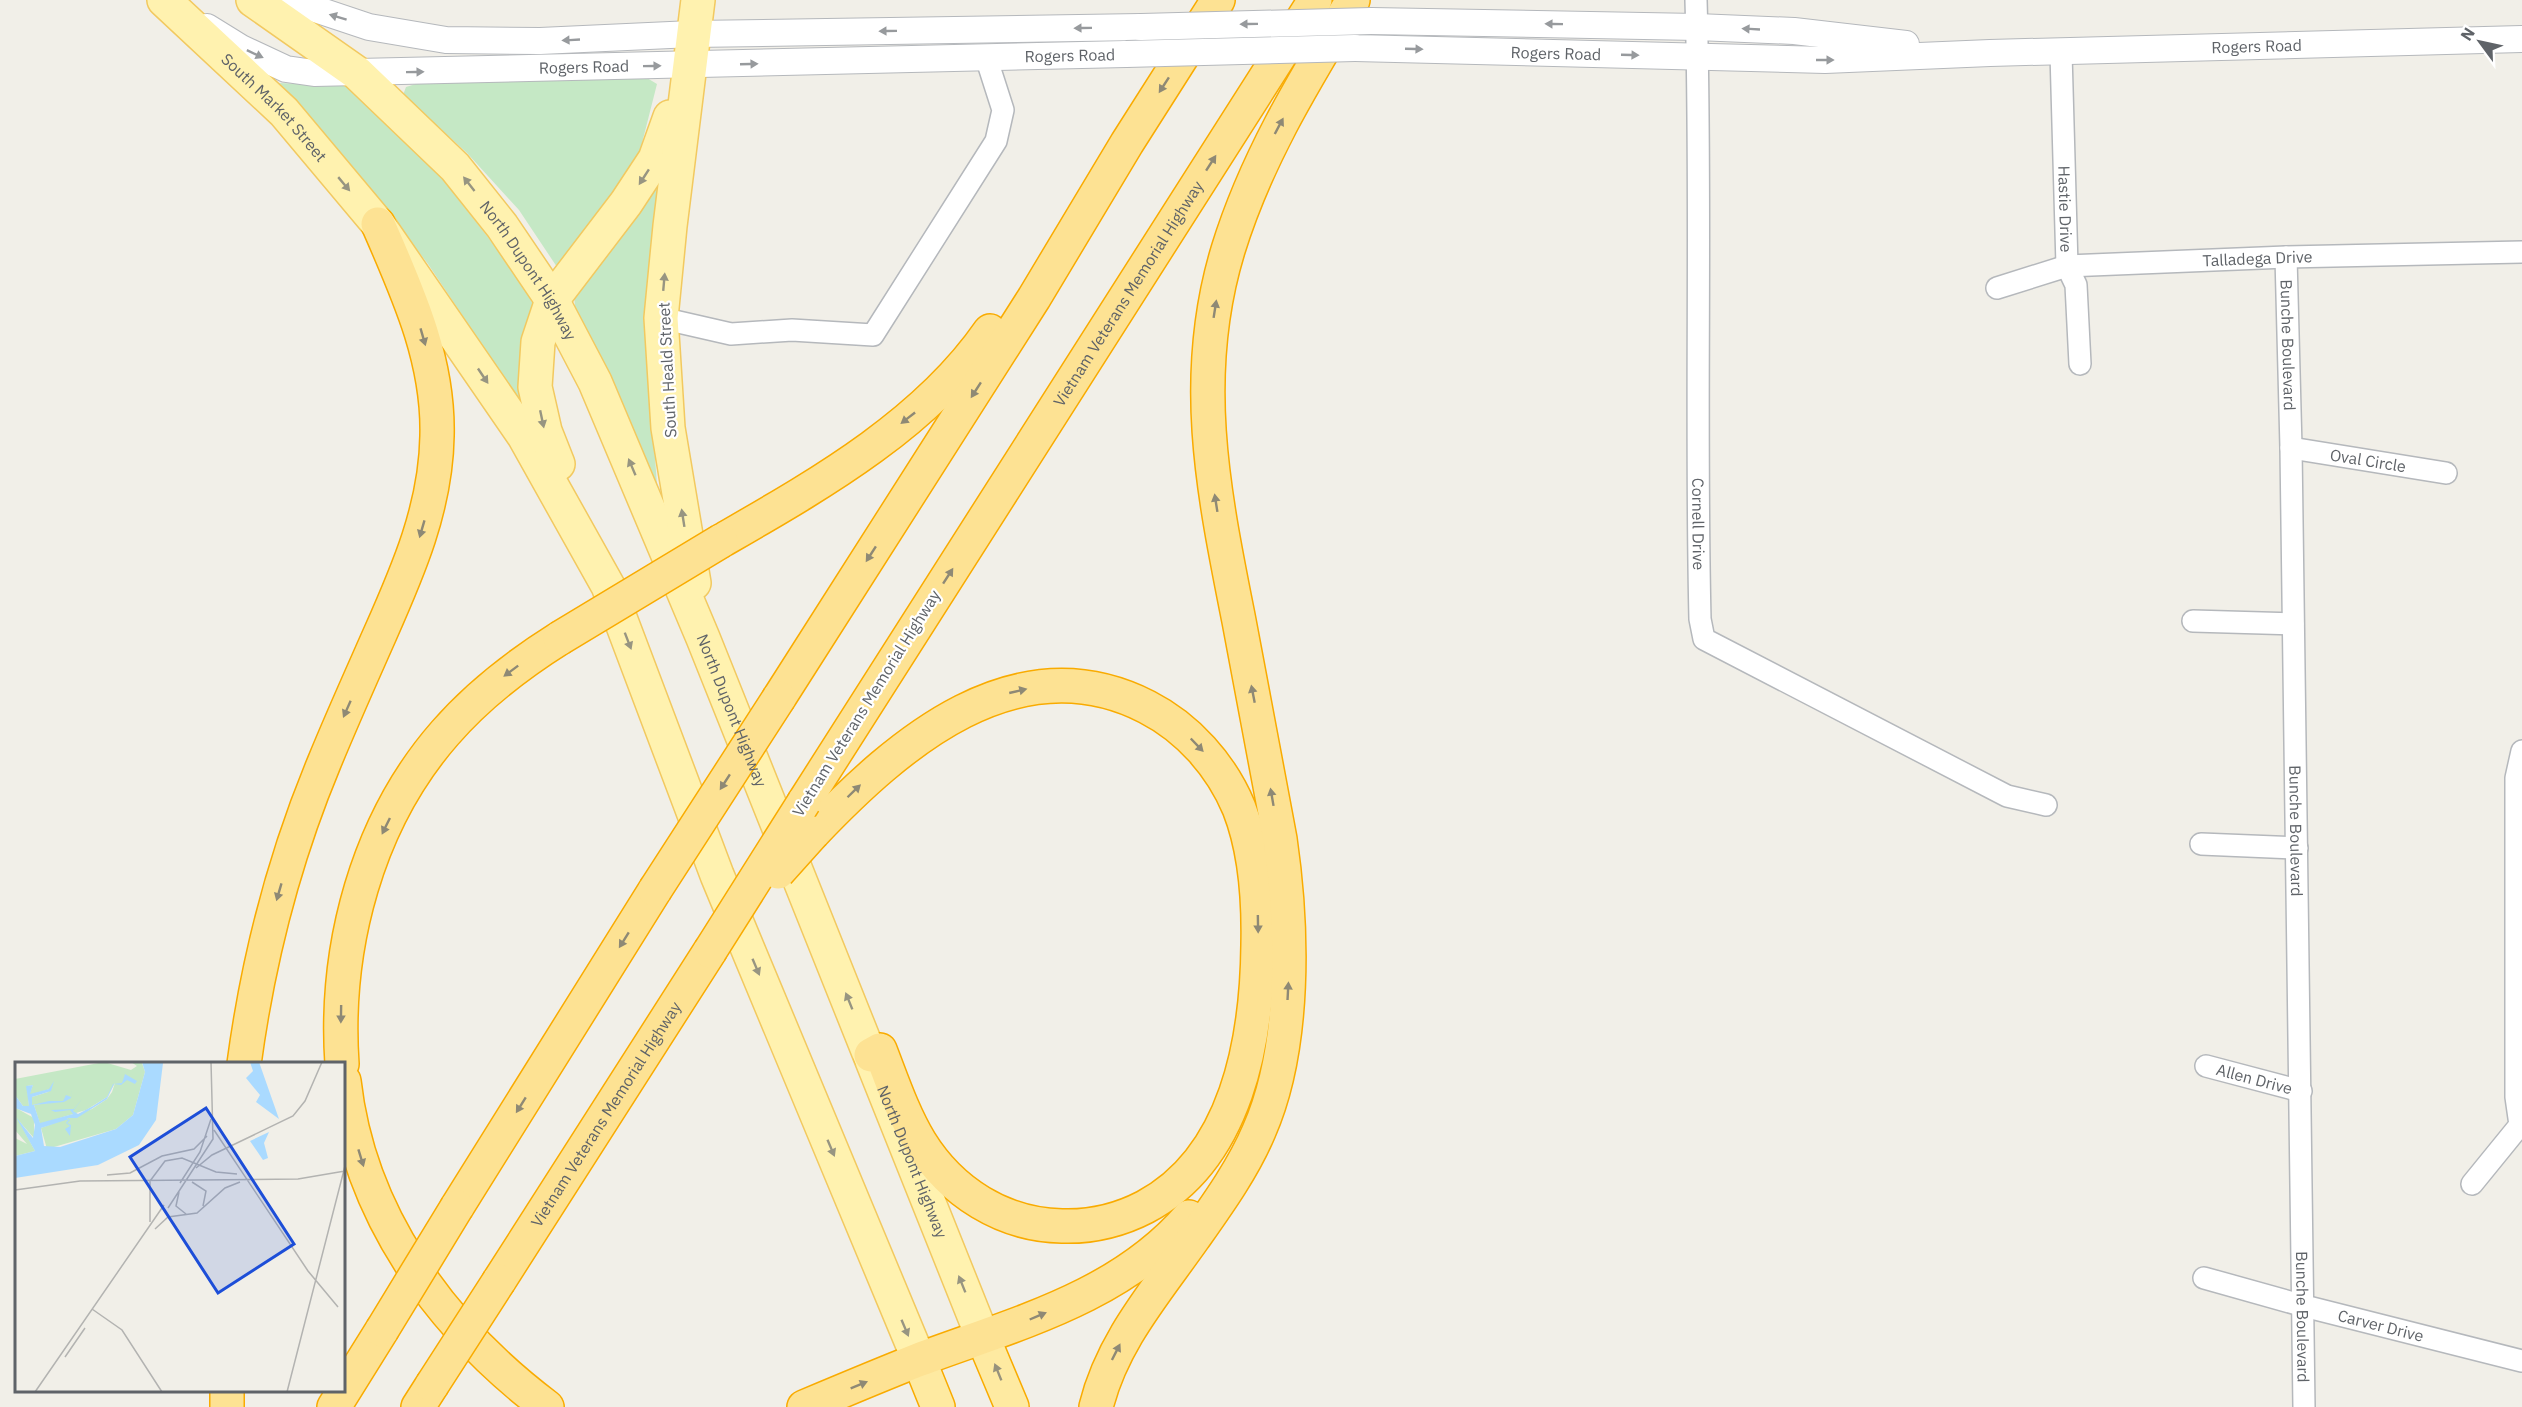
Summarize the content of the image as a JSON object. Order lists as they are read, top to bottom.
{
  "streets": {
    "highway": ["North Dupont Highway", "Vietnam Veterans Memorial Highway"],
    "main road": ["South Market Street", "South Heald Street"],
    "street": [
      "Rogers Road",
      "Hastie Drive",
      "Talladega Drive",
      "Bunche Boulevard",
      "Oval Circle",
      "Cornell Drive",
      "Allen Drive",
      "Carver Drive"
    ]
  },
  "crossings": [
    ["Rogers Road", "South Market Street"],
    ["Rogers Road", "Hastie Drive"],
    ["Rogers Road", "North Dupont Highway"],
    ["Rogers Road", "South Heald Street"],
    ["Rogers Road", "Cornell Drive"],
    ["Hastie Drive", "Talladega Drive"],
    ["Talladega Drive", "Bunche Boulevard"],
    ["North Dupont Highway", "South Heald Street"],
    ["Bunche Boulevard", "Oval Circle"],
    ["Bunche Boulevard", "Allen Drive"],
    ["Bunche Boulevard", "Carver Drive"]
  ],
  "north": "top left"
}
